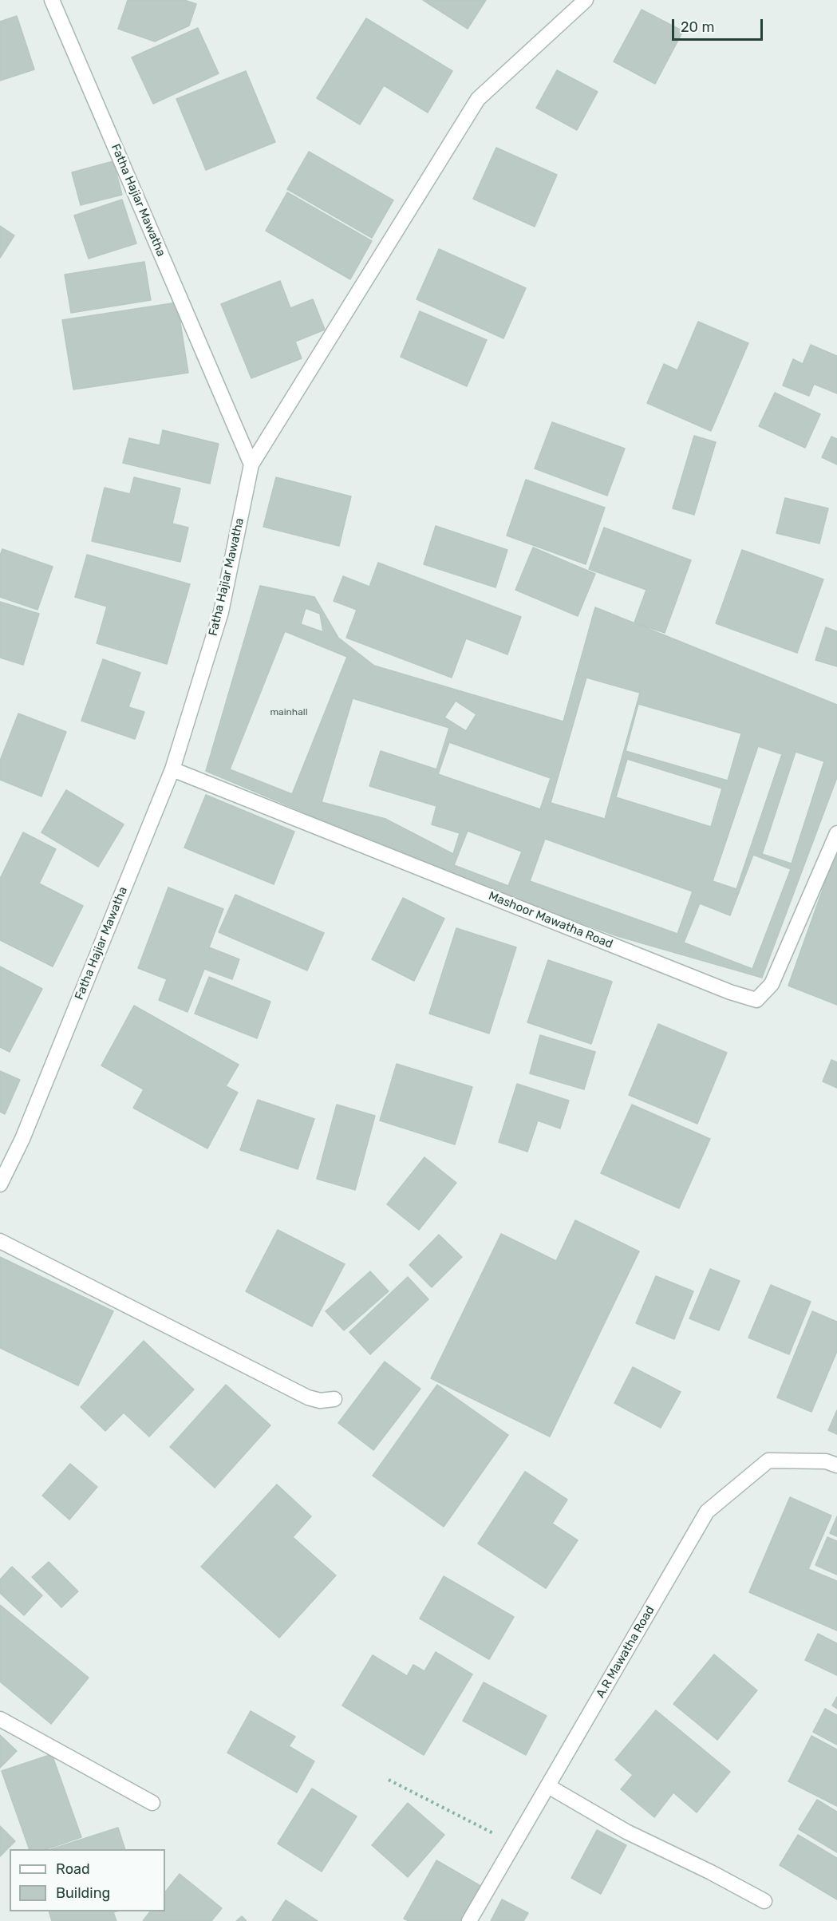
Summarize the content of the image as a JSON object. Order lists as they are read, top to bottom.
{
  "streets": {
    "street": ["Fatha Hajiar Mawatha", "Mashoor Mawatha Road", "A.R Mawatha Road"]
  },
  "crossings": [
    ["Fatha Hajiar Mawatha", "Mashoor Mawatha Road"]
  ],
  "house_numbers": ["mainhall"],
  "legend": ["Road", "Building"],
  "scale_bar": "20 m"
}
